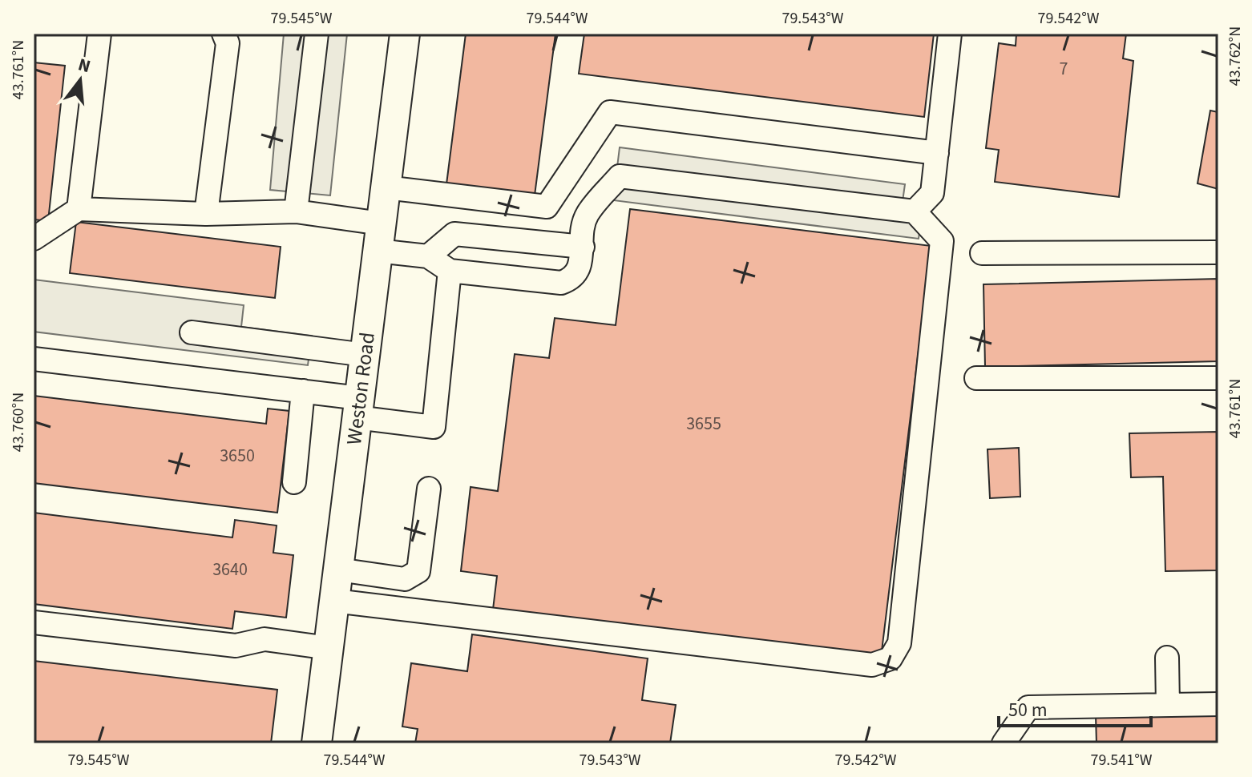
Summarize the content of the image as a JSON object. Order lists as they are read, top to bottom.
{
  "streets": {
    "main road": ["Weston Road"]
  },
  "house_numbers": [
    "7",
    "3655",
    "3650",
    "3640"
  ],
  "scale_bar": "50 m",
  "north": "top",
  "coordinates": [
    "79.545°W",
    "79.544°W",
    "79.543°W",
    "79.542°W",
    "43.762°N",
    "43.761°N",
    "43.760°N",
    "79.541°W"
  ]
}
